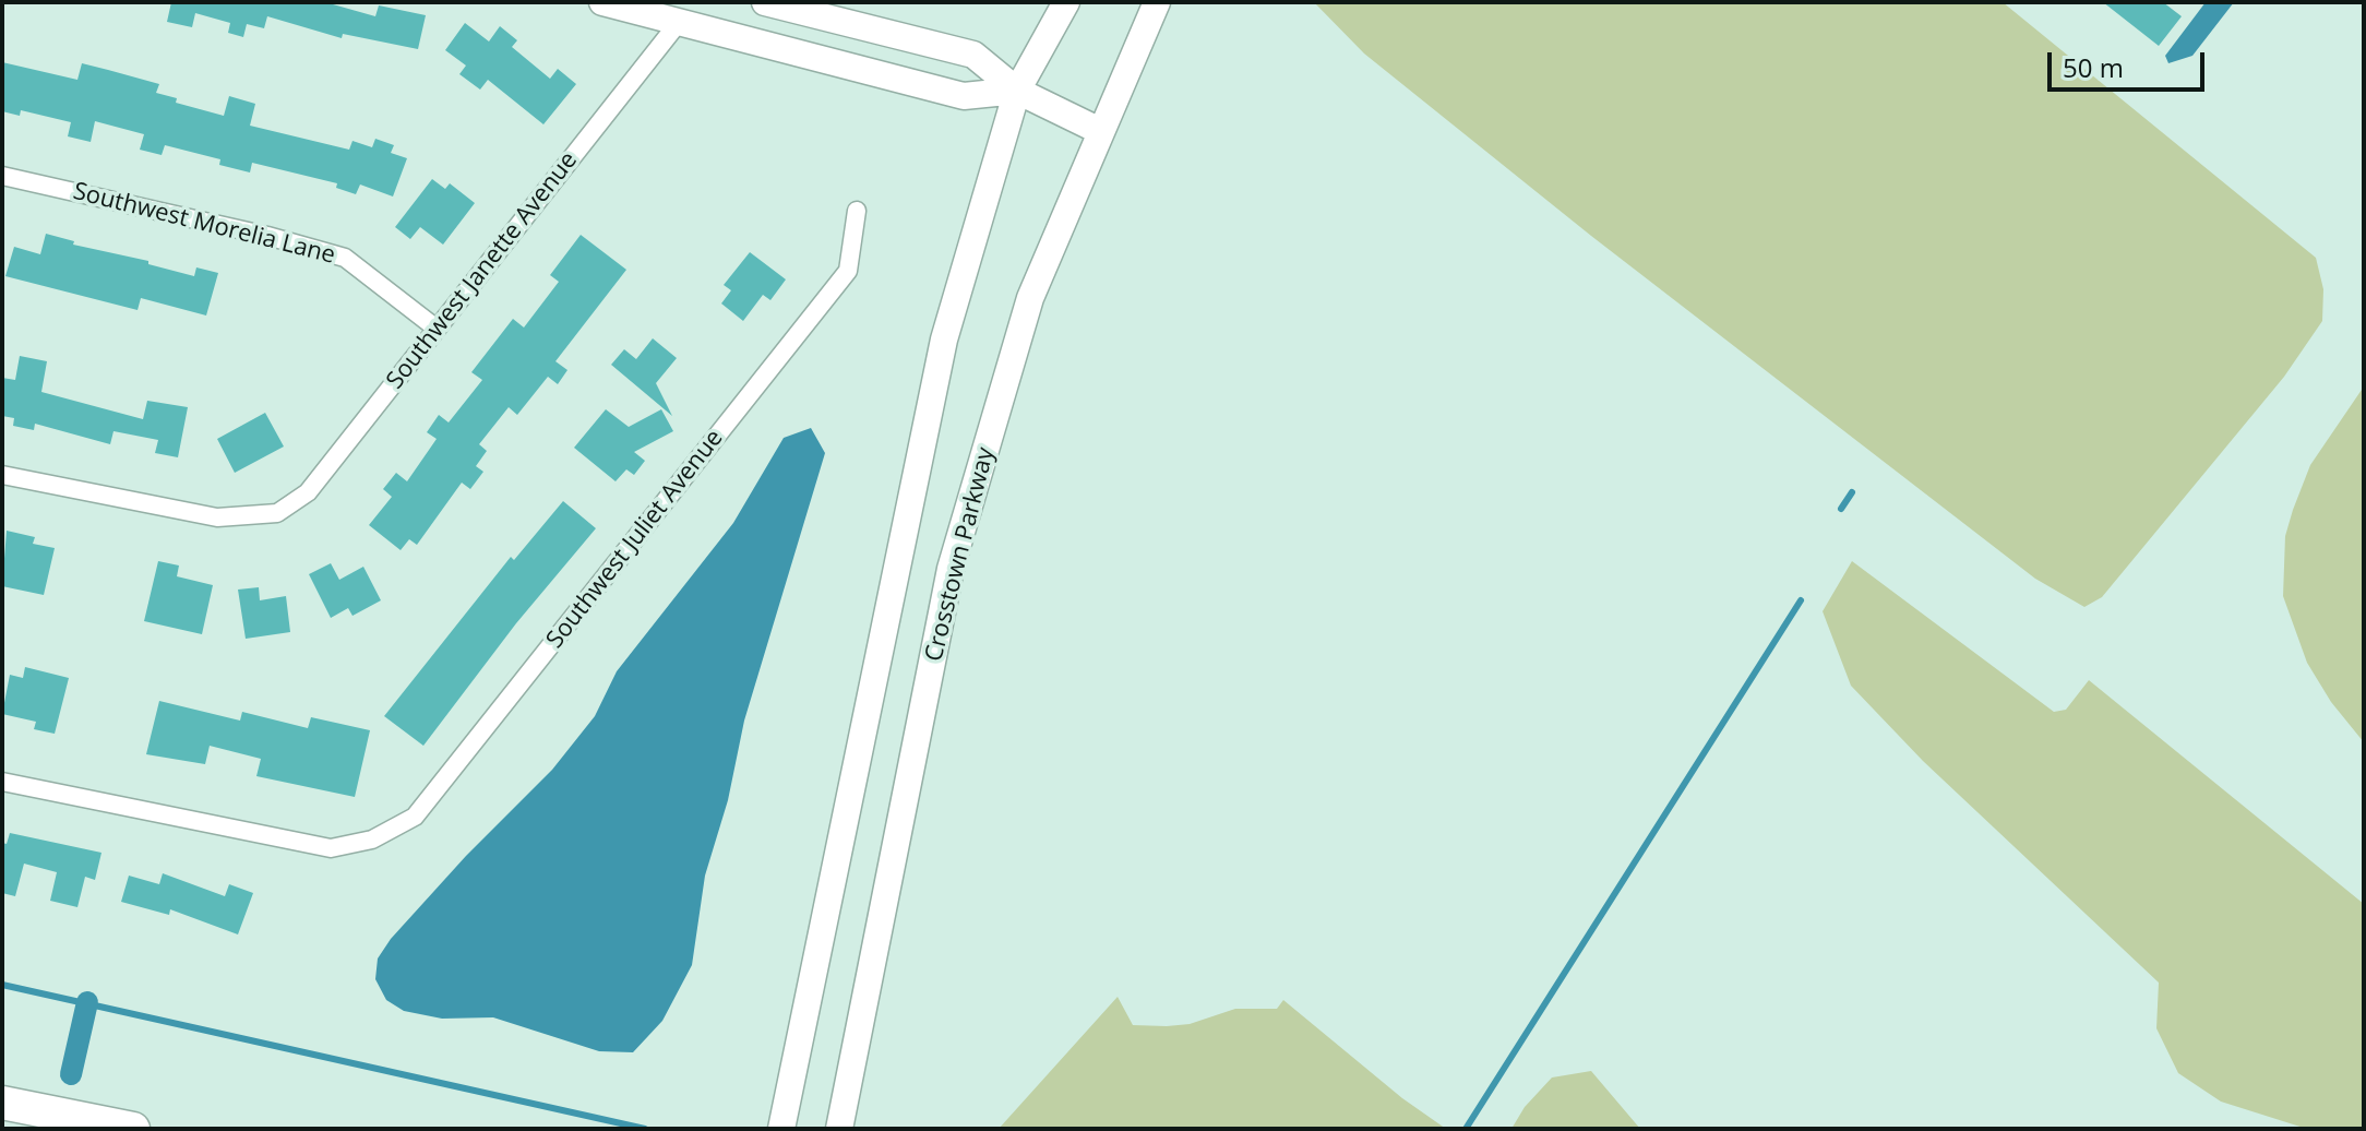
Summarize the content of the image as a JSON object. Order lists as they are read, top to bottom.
{
  "streets": {
    "main road": ["Crosstown Parkway"],
    "street": ["Southwest Morelia Lane", "Southwest Janette Avenue", "Southwest Juliet Avenue"]
  },
  "crossings": [
    ["Southwest Morelia Lane", "Southwest Janette Avenue"]
  ],
  "scale_bar": "50 m"
}
